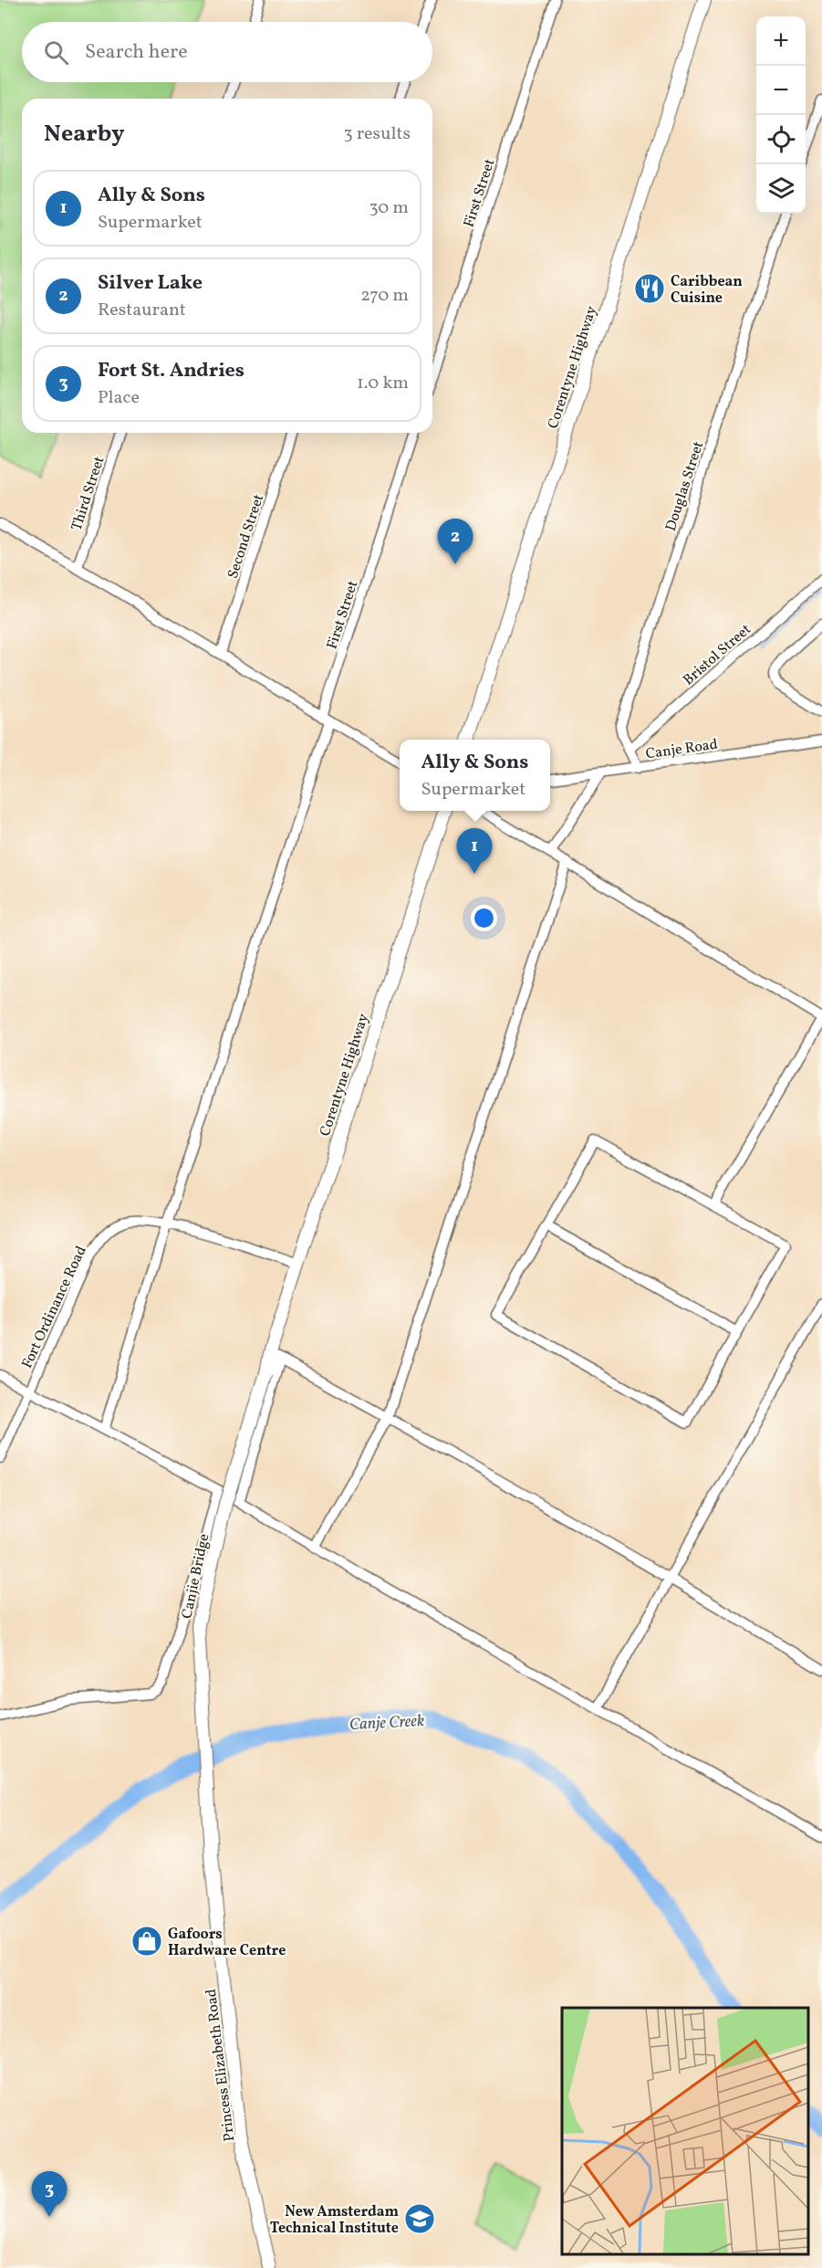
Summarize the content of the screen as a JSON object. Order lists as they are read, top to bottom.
{
  "streets": {
    "main road": ["Corentyne Highway", "Canjie Bridge", "Princess Elizabeth Road"],
    "street": [
      "First Street",
      "Douglas Street",
      "Third Street",
      "Second Street",
      "Bristol Street",
      "Canje Road",
      "Fort Ordinance Road"
    ]
  },
  "crossings": [
    ["First Street", "Fort Ordinance Road"],
    ["Corentyne Highway", "Fort Ordinance Road"],
    ["Corentyne Highway", "Canjie Bridge"],
    ["Douglas Street", "Bristol Street"],
    ["Douglas Street", "Canje Road"],
    ["Canjie Bridge", "Princess Elizabeth Road"]
  ],
  "water": ["Canje Creek"],
  "places": {
    "restaurant": ["Caribbean Cuisine"],
    "shop": ["Gafoors Hardware Centre"],
    "school or university": ["New Amsterdam Technical Institute"]
  },
  "page": {
    "map_buttons": ["+", "−"],
    "search": "Search here",
    "heading": ["Nearby", "3 results"],
    "list": [
      {
        "mark": "1",
        "name": "Ally & Sons",
        "note": "Supermarket",
        "value": "30 m"
      },
      {
        "mark": "2",
        "name": "Silver Lake",
        "note": "Restaurant",
        "value": "270 m"
      },
      {
        "mark": "3",
        "name": "Fort St. Andries",
        "note": "Place",
        "value": "1.0 km"
      }
    ],
    "pins": ["2", "1", "3"],
    "popup": ["Ally & Sons", "Supermarket"]
  }
}
